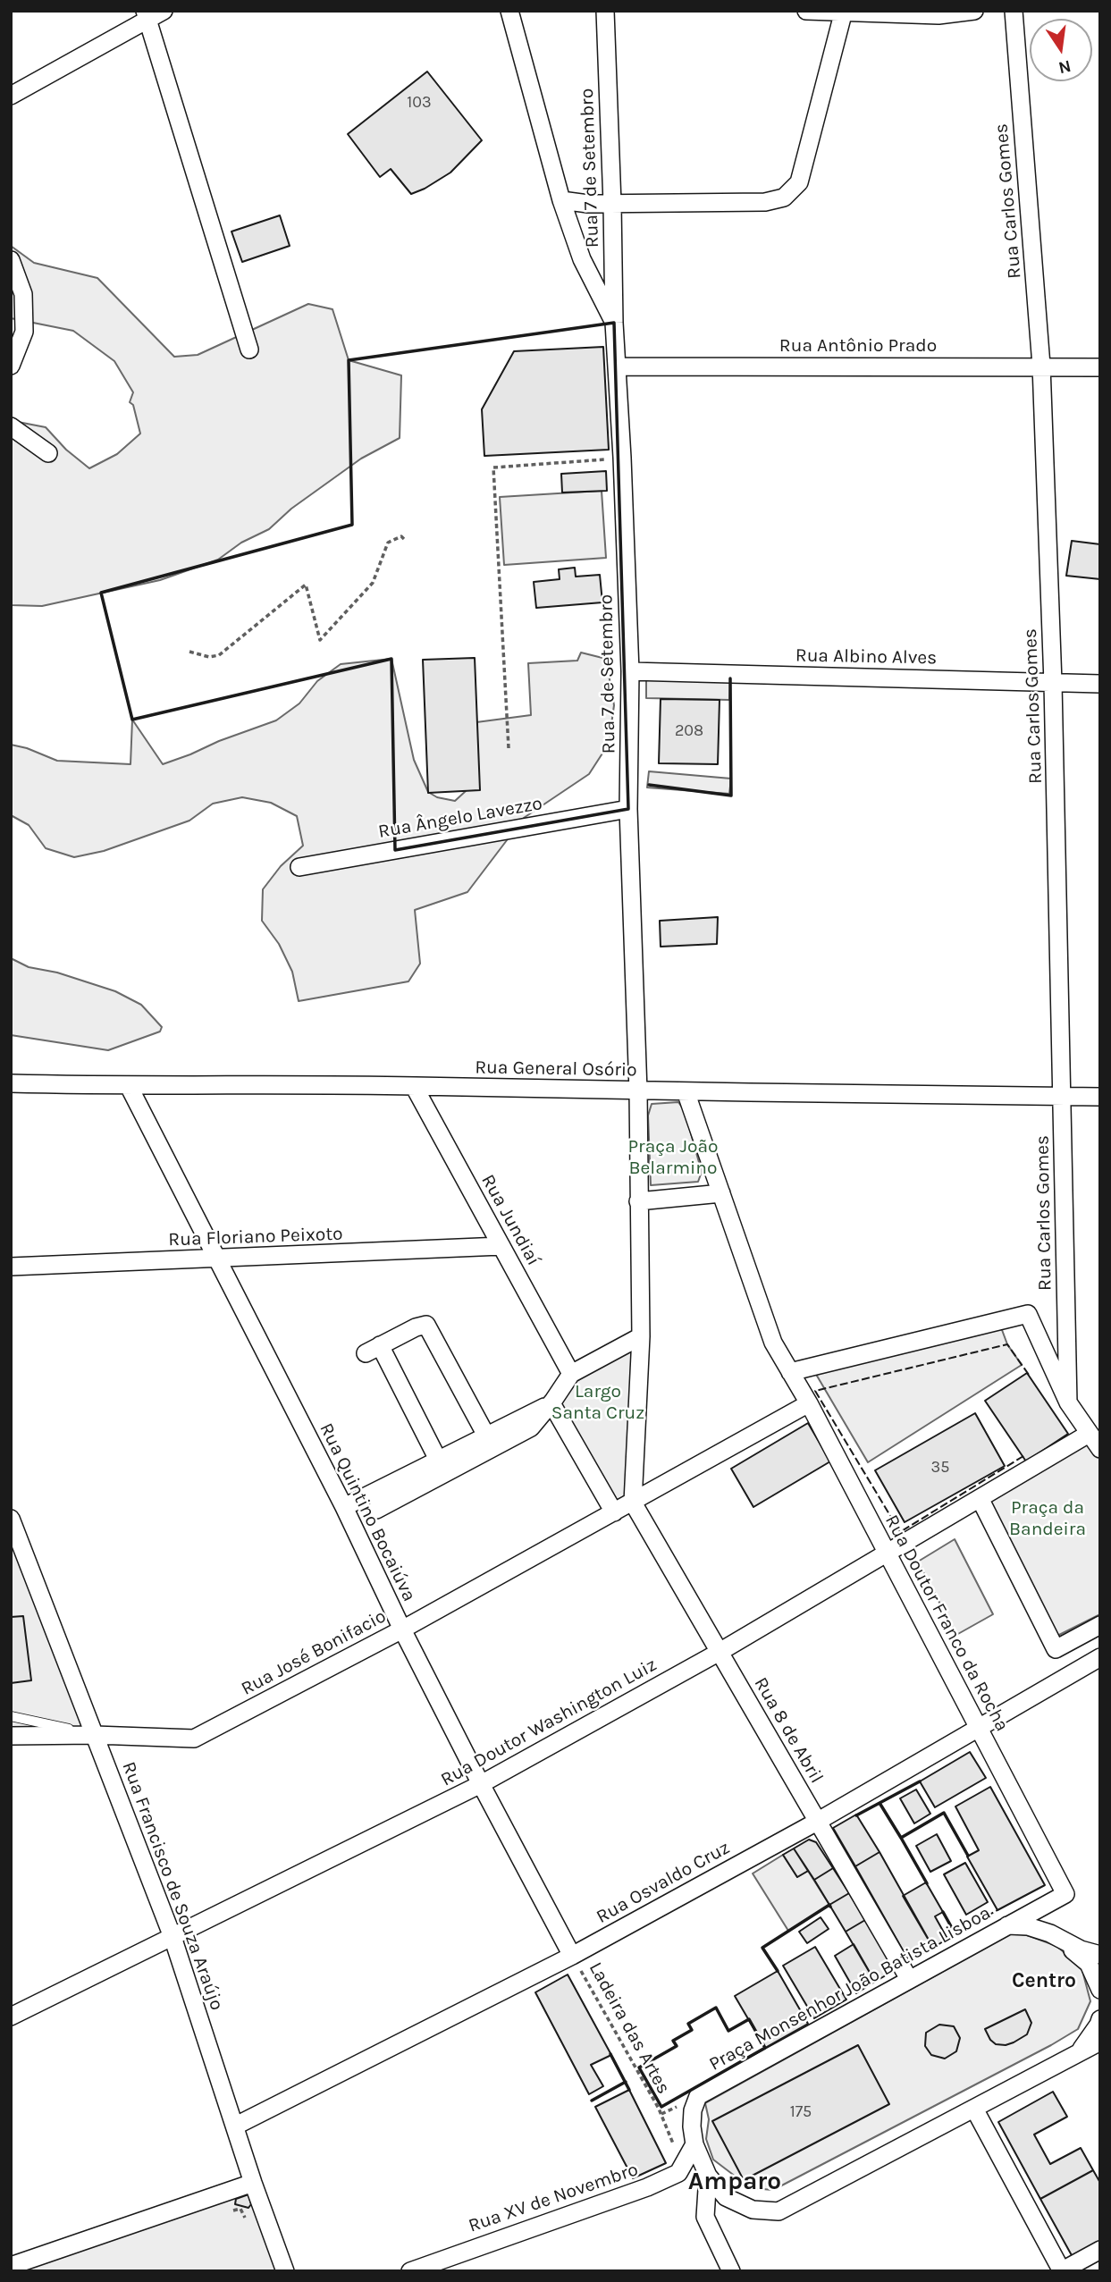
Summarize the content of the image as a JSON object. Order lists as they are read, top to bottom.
{
  "streets": {
    "street": [
      "Rua 7 de Setembro",
      "Rua Carlos Gomes",
      "Rua Antônio Prado",
      "Rua Albino Alves",
      "Rua Ângelo Lavezzo",
      "Rua General Osório",
      "Rua Jundiaí",
      "Rua Floriano Peixoto",
      "Rua Quintino Bocaiúva",
      "Rua Doutor Franco da Rocha",
      "Rua José Bonifacio",
      "Rua Doutor Washington Luiz",
      "Rua 8 de Abril",
      "Rua Osvaldo Cruz",
      "Rua Francisco de Souza Araújo",
      "Praça Monsenhor João Batista Lisboa",
      "Rua XV de Novembro"
    ],
    "path": ["Ladeira das Artes"]
  },
  "crossings": [
    ["Rua 7 de Setembro", "Rua Antônio Prado"],
    ["Rua 7 de Setembro", "Rua Albino Alves"],
    ["Rua 7 de Setembro", "Rua Ângelo Lavezzo"],
    ["Rua 7 de Setembro", "Rua General Osório"],
    ["Rua Carlos Gomes", "Rua Antônio Prado"],
    ["Rua Carlos Gomes", "Rua Albino Alves"],
    ["Rua Carlos Gomes", "Rua General Osório"],
    ["Rua General Osório", "Rua Jundiaí"],
    ["Rua General Osório", "Rua Quintino Bocaiúva"],
    ["Rua Jundiaí", "Rua Floriano Peixoto"],
    ["Rua Floriano Peixoto", "Rua Quintino Bocaiúva"],
    ["Rua Quintino Bocaiúva", "Rua José Bonifacio"],
    ["Rua Quintino Bocaiúva", "Rua Doutor Washington Luiz"],
    ["Rua Quintino Bocaiúva", "Rua Osvaldo Cruz"],
    ["Rua Quintino Bocaiúva", "Ladeira das Artes"],
    ["Rua Doutor Franco da Rocha", "Rua José Bonifacio"],
    ["Rua Doutor Franco da Rocha", "Rua Doutor Washington Luiz"],
    ["Rua Doutor Franco da Rocha", "Rua Osvaldo Cruz"],
    ["Rua Doutor Franco da Rocha", "Praça Monsenhor João Batista Lisboa"],
    ["Rua José Bonifacio", "Rua 8 de Abril"],
    ["Rua José Bonifacio", "Rua Francisco de Souza Araújo"],
    ["Rua Doutor Washington Luiz", "Rua 8 de Abril"],
    ["Rua Doutor Washington Luiz", "Rua Francisco de Souza Araújo"],
    ["Rua 8 de Abril", "Rua Osvaldo Cruz"],
    ["Rua 8 de Abril", "Praça Monsenhor João Batista Lisboa"],
    ["Rua Osvaldo Cruz", "Rua Francisco de Souza Araújo"],
    ["Rua Osvaldo Cruz", "Ladeira das Artes"],
    ["Ladeira das Artes", "Rua XV de Novembro"]
  ],
  "districts": ["Centro", "Amparo"],
  "parks": ["Praça João Belarmino", "Largo Santa Cruz", "Praça da Bandeira"],
  "house_numbers": [
    "103",
    "208",
    "35",
    "175"
  ],
  "north": "bottom"
}
